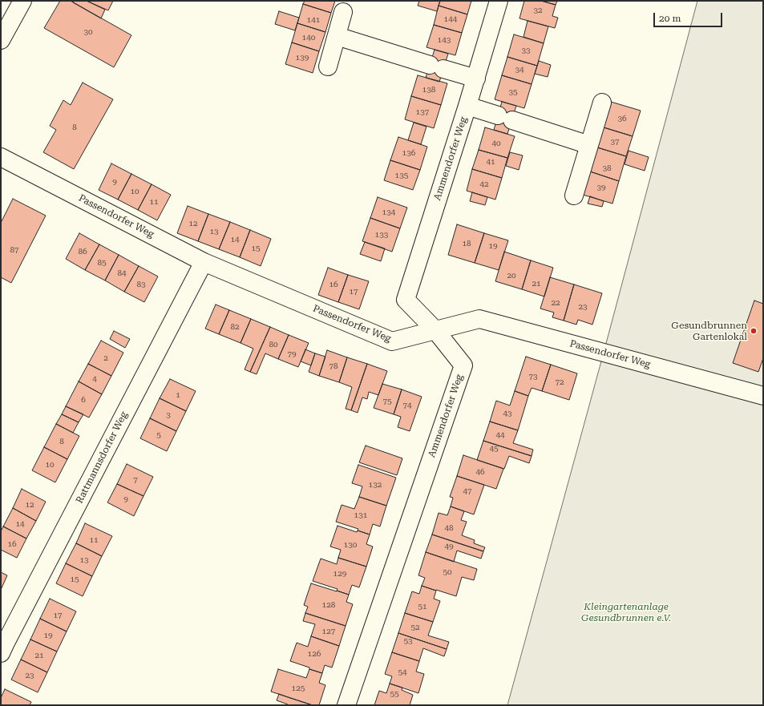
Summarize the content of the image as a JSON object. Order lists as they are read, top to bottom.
{
  "streets": {
    "street": ["Ammendorfer Weg", "Passendorfer Weg", "Rattmannsdorfer Weg"]
  },
  "crossings": [
    ["Ammendorfer Weg", "Passendorfer Weg"],
    ["Passendorfer Weg", "Rattmannsdorfer Weg"]
  ],
  "parks": ["Kleingartenanlage Gesundbrunnen e.V."],
  "places": ["Gesundbrunnen Gartenlokal"],
  "house_numbers": [
    "32",
    "144",
    "141",
    "30",
    "140",
    "143",
    "33",
    "139",
    "34",
    "138",
    "35",
    "137",
    "36",
    "8",
    "37",
    "40",
    "136",
    "41",
    "38",
    "135",
    "9",
    "42",
    "39",
    "10",
    "11",
    "134",
    "12",
    "13",
    "133",
    "14",
    "18",
    "19",
    "15",
    "87",
    "86",
    "85",
    "84",
    "20",
    "21",
    "83",
    "16",
    "17",
    "22",
    "23",
    "82",
    "80",
    "79",
    "2",
    "78",
    "73",
    "4",
    "72",
    "1",
    "6",
    "75",
    "74",
    "43",
    "3",
    "5",
    "44",
    "8",
    "45",
    "10",
    "46",
    "7",
    "132",
    "47",
    "9",
    "12",
    "131",
    "14",
    "48",
    "11",
    "16",
    "130",
    "49",
    "13",
    "50",
    "129",
    "15",
    "128",
    "51",
    "17",
    "52",
    "127",
    "19",
    "53",
    "126",
    "21",
    "54",
    "23",
    "125",
    "55"
  ],
  "scale_bar": "20 m"
}
